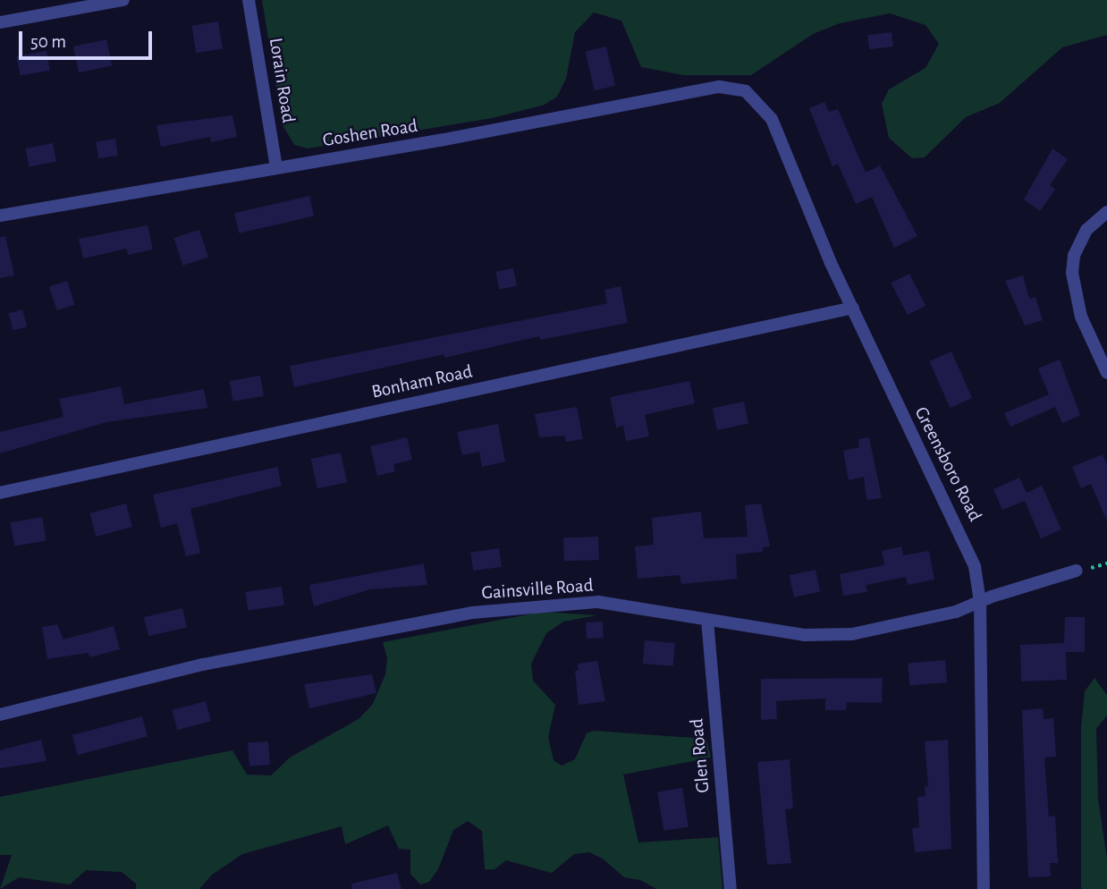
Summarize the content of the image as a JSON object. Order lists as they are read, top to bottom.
{
  "streets": {
    "street": [
      "Lorain Road",
      "Goshen Road",
      "Bonham Road",
      "Greensboro Road",
      "Gainsville Road",
      "Glen Road"
    ]
  },
  "crossings": [
    ["Lorain Road", "Goshen Road"],
    ["Goshen Road", "Greensboro Road"],
    ["Bonham Road", "Greensboro Road"],
    ["Greensboro Road", "Gainsville Road"],
    ["Gainsville Road", "Glen Road"]
  ],
  "scale_bar": "50 m"
}
